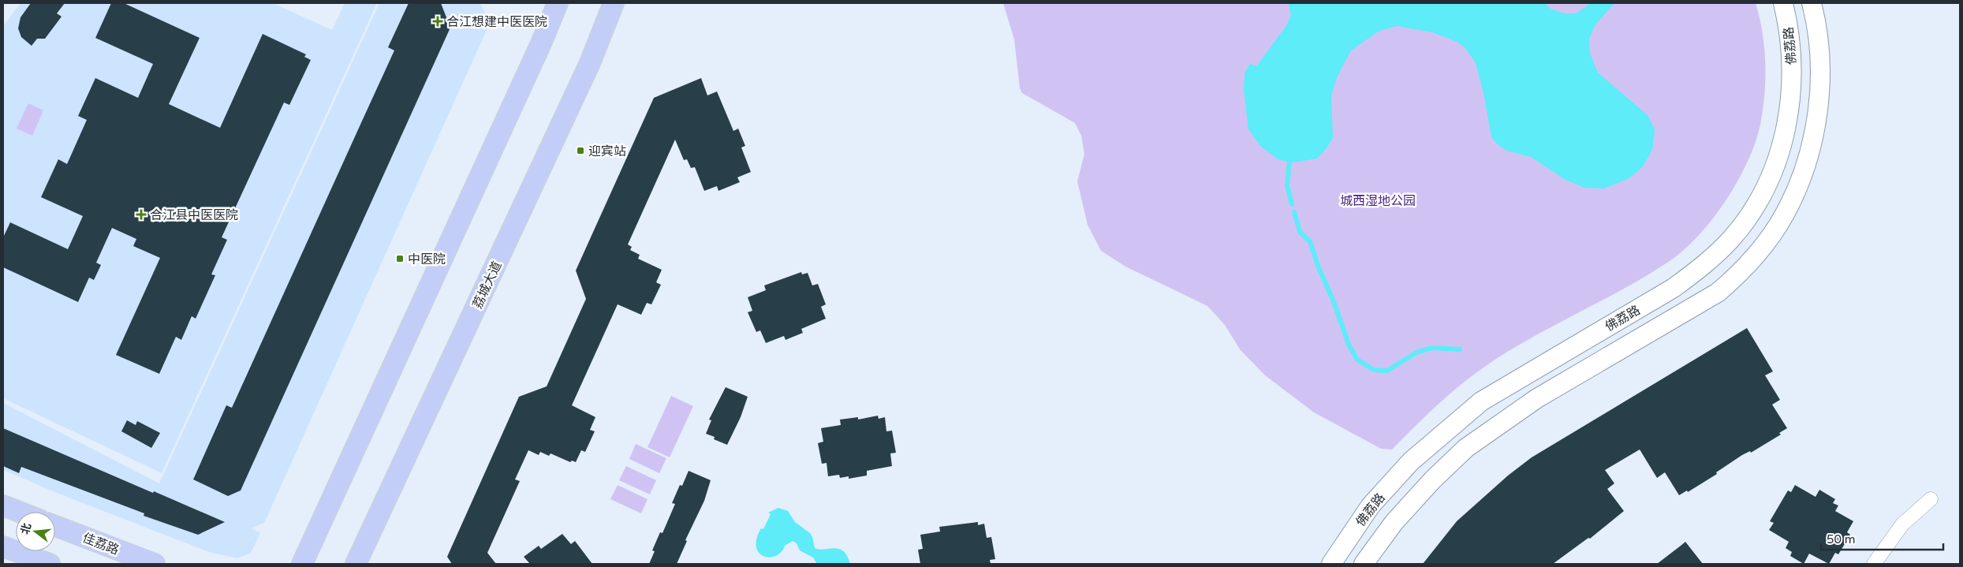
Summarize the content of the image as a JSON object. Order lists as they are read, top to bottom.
{
  "streets": {
    "main road": ["佛荔路", "荔城大道", "佳荔路"]
  },
  "parks": ["城西湿地公园"],
  "places": {
    "health": ["合江想建中医医院", "合江县中医医院"],
    "transit": ["迎宾站", "中医院"]
  },
  "scale_bar": "50 m",
  "north": "left"
}
